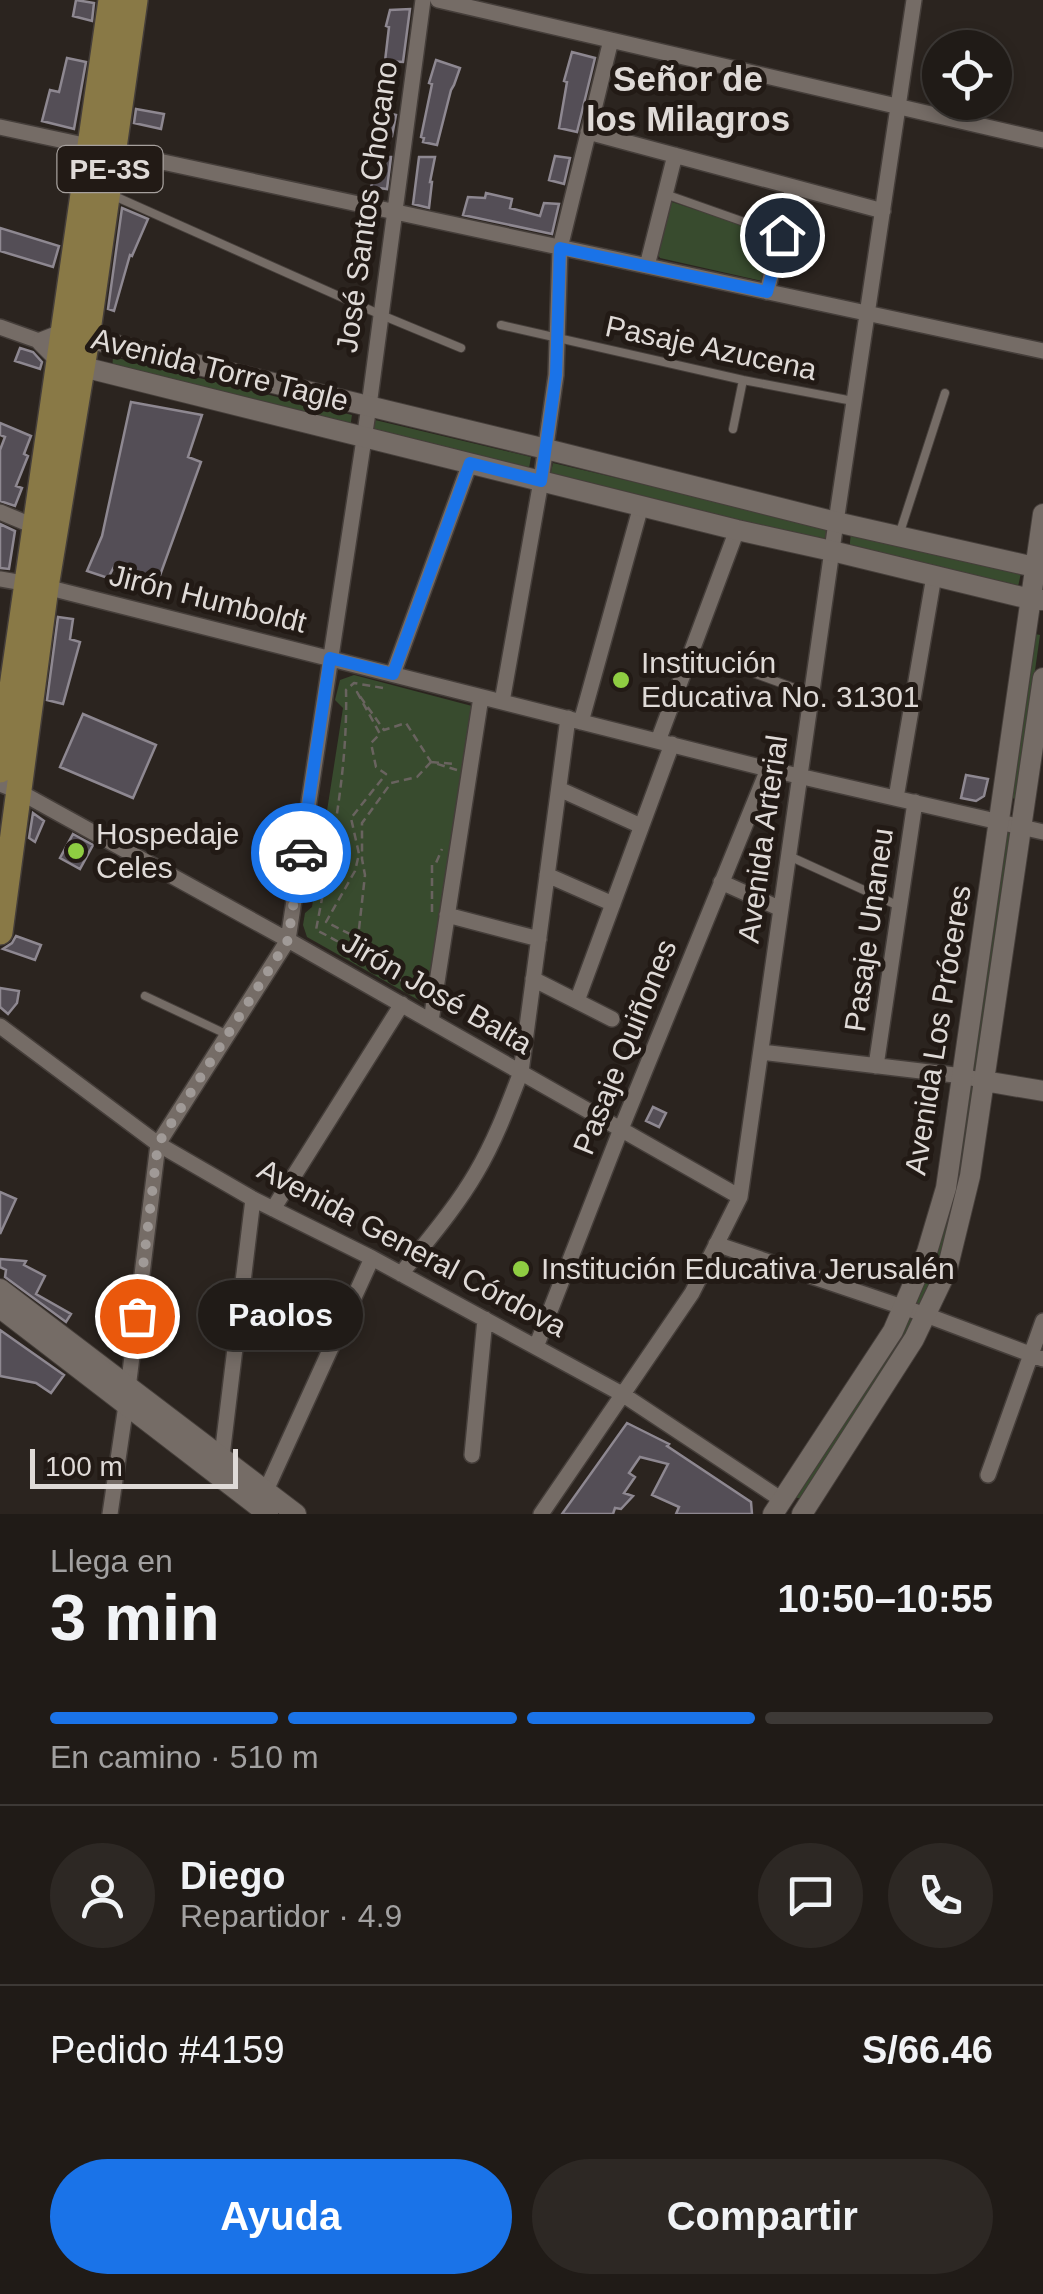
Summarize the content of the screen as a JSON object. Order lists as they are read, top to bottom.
{
  "streets": {
    "main road": ["PE-3S"],
    "street": [
      "José Santos Chocano",
      "Avenida Torre Tagle",
      "Jirón Humboldt",
      "Avenida Arterial",
      "Pasaje Unaneu",
      "Jirón José Balta",
      "Avenida Los Próceres",
      "Pasaje Quiñones",
      "Avenida General Córdova"
    ],
    "lane": ["Pasaje Azucena"]
  },
  "crossings": [
    ["PE-3S", "Avenida Torre Tagle"],
    ["PE-3S", "Jirón Humboldt"],
    ["PE-3S", "Jirón José Balta"],
    ["José Santos Chocano", "Avenida Torre Tagle"],
    ["José Santos Chocano", "Jirón Humboldt"],
    ["José Santos Chocano", "Jirón José Balta"],
    ["José Santos Chocano", "Avenida General Córdova"],
    ["Pasaje Azucena", "Avenida Arterial"],
    ["Avenida Torre Tagle", "Avenida Arterial"],
    ["Avenida Torre Tagle", "Avenida Los Próceres"],
    ["Jirón Humboldt", "Avenida Arterial"],
    ["Jirón Humboldt", "Pasaje Unaneu"],
    ["Jirón Humboldt", "Avenida Los Próceres"],
    ["Jirón Humboldt", "Pasaje Quiñones"],
    ["Avenida Arterial", "Jirón José Balta"],
    ["Avenida Arterial", "Avenida General Córdova"],
    ["Jirón José Balta", "Pasaje Quiñones"],
    ["Avenida Los Próceres", "Avenida General Córdova"],
    ["Pasaje Quiñones", "Avenida General Córdova"]
  ],
  "districts": ["Señor de los Milagros"],
  "places": [
    "Institución Educativa No. 31301",
    "Hospedaje Celes",
    "Institución Educativa Jerusalén",
    "Paolos"
  ],
  "scale_bar": "100 m",
  "page": {
    "bubble": "Paolos",
    "scale": "100 m",
    "heading": ["3 min", "Llega en", "10:50–10:55"],
    "panel": [
      "Diego",
      "Repartidor · 4.9",
      "Pedido #4159",
      "S/66.46"
    ],
    "bar": "En camino · 510 m",
    "buttons": ["Ayuda", "Compartir"]
  }
}
